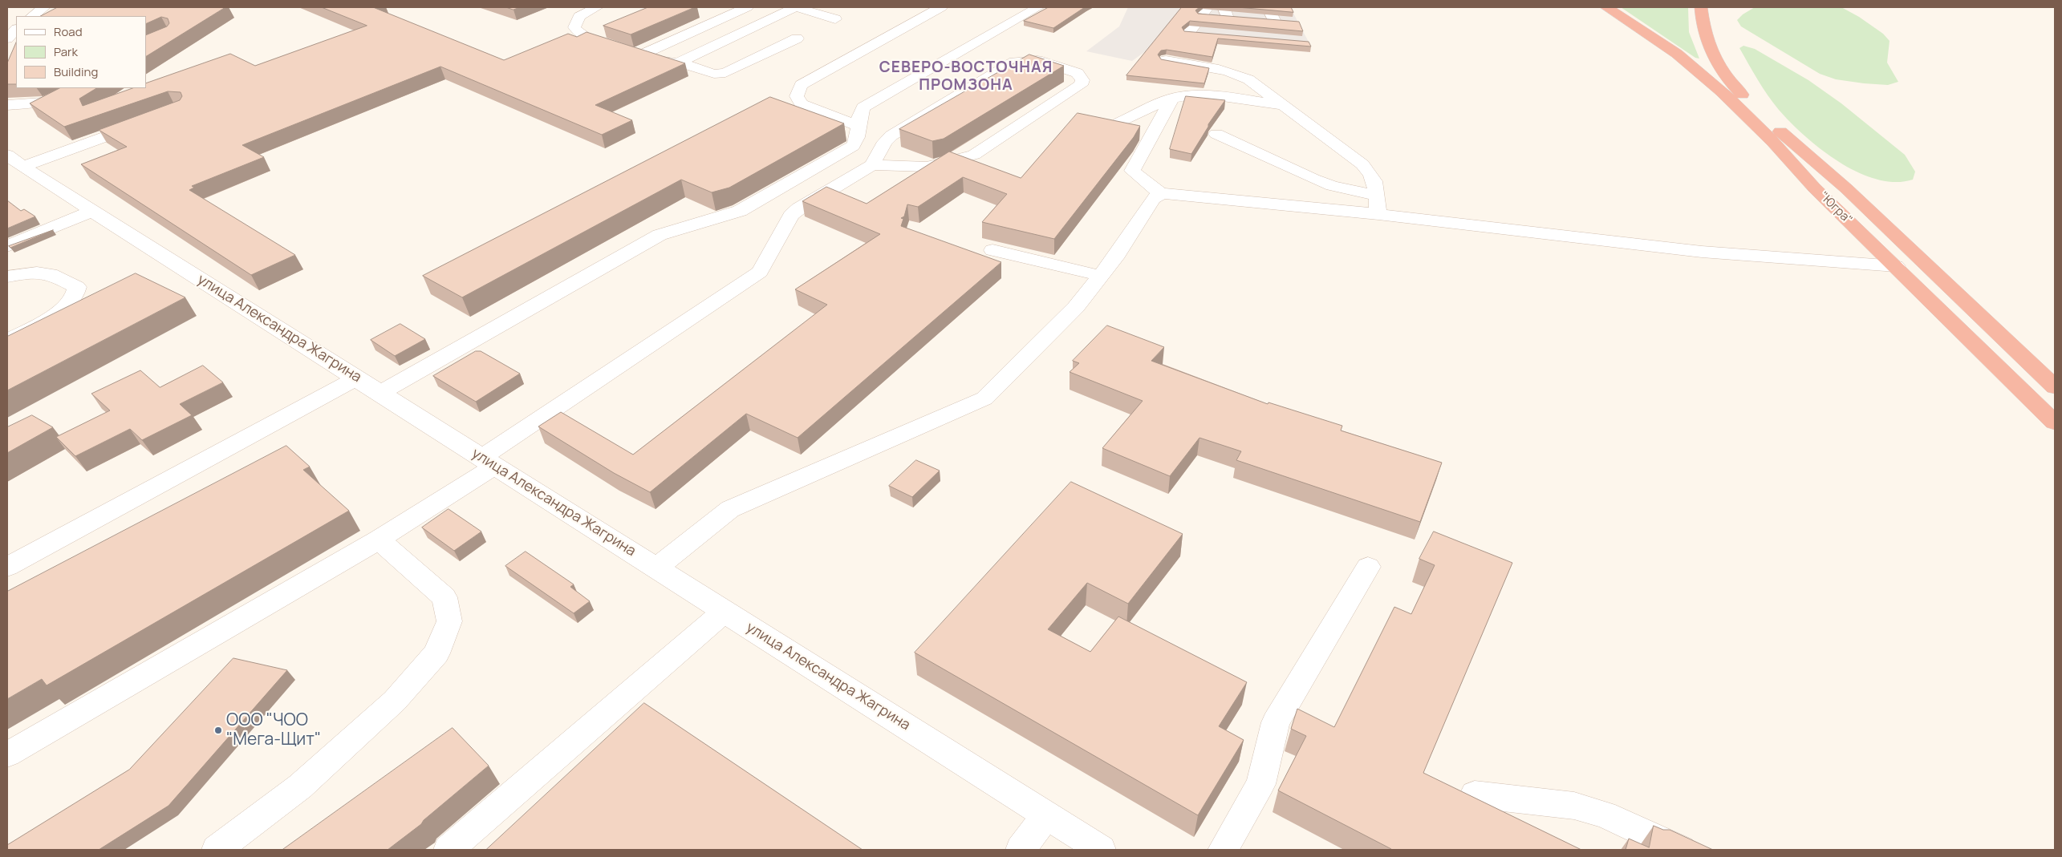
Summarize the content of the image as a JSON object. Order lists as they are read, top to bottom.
{
  "streets": {
    "highway": ["\"Югра\""],
    "street": ["улица Александра Жагрина"]
  },
  "districts": ["СЕВЕРО-ВОСТОЧНАЯ ПРОМЗОНА"],
  "places": ["ООО \"ЧОО \"Мега-Щит\""],
  "legend": ["Road", "Park", "Building"]
}
